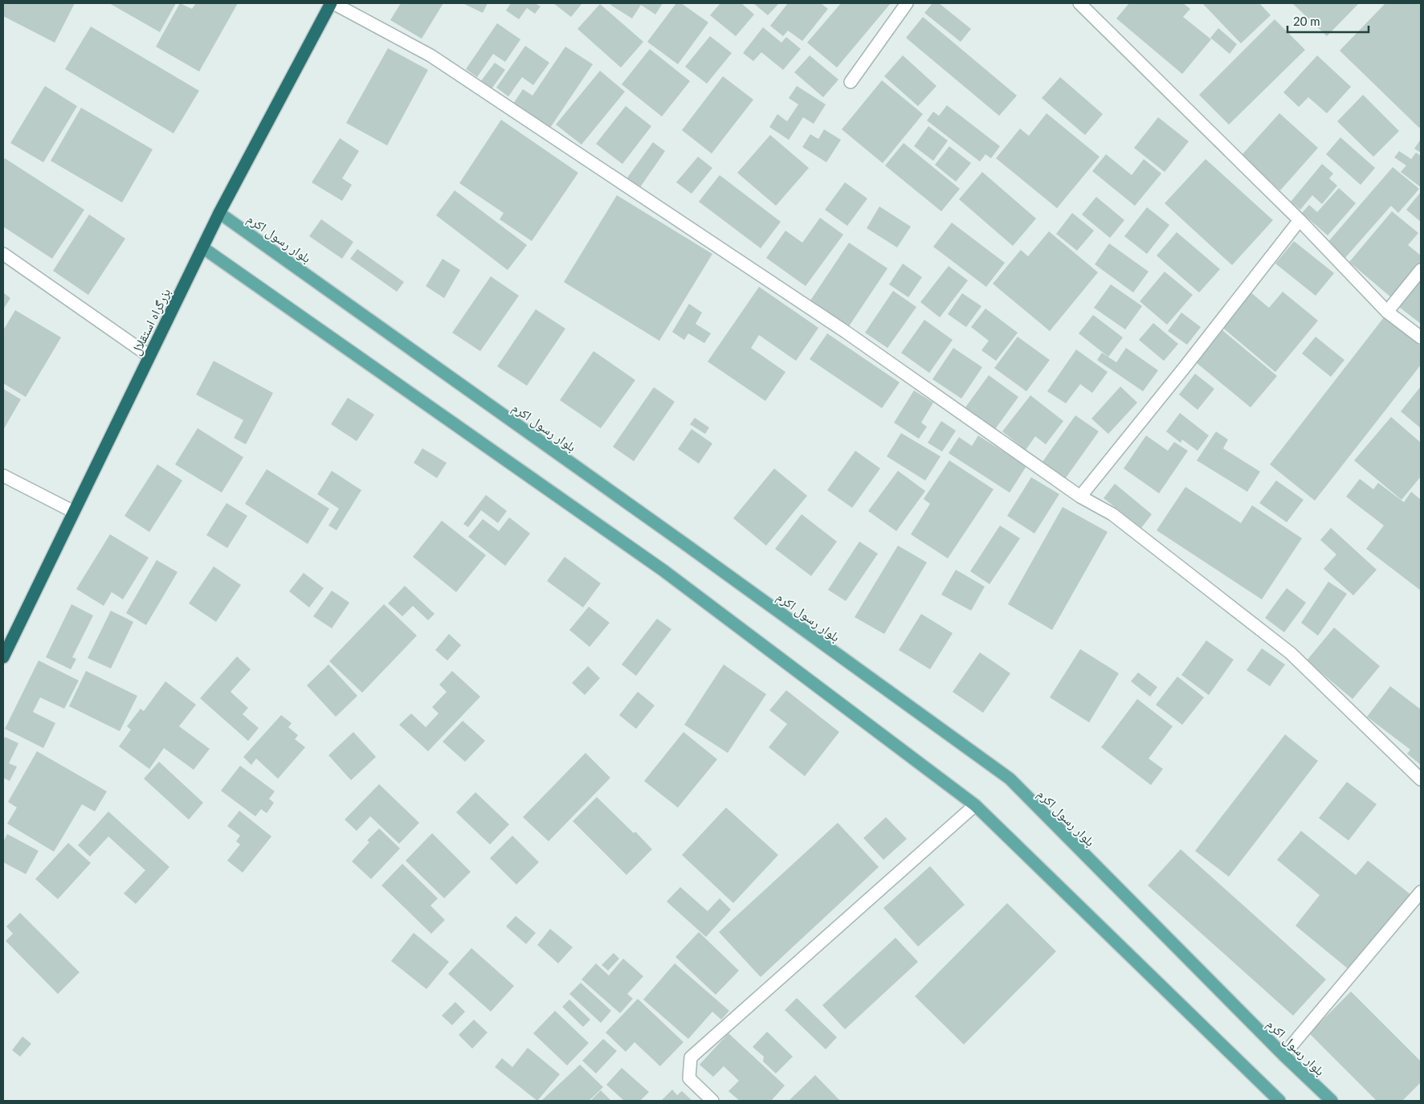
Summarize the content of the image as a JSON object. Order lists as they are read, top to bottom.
{
  "streets": {
    "highway": ["بزرگراه استقلال"],
    "main road": ["بلوار رسول اکرم"]
  },
  "crossings": [
    ["بلوار رسول اکرم", "بزرگراه استقلال"]
  ],
  "scale_bar": "20 m"
}
